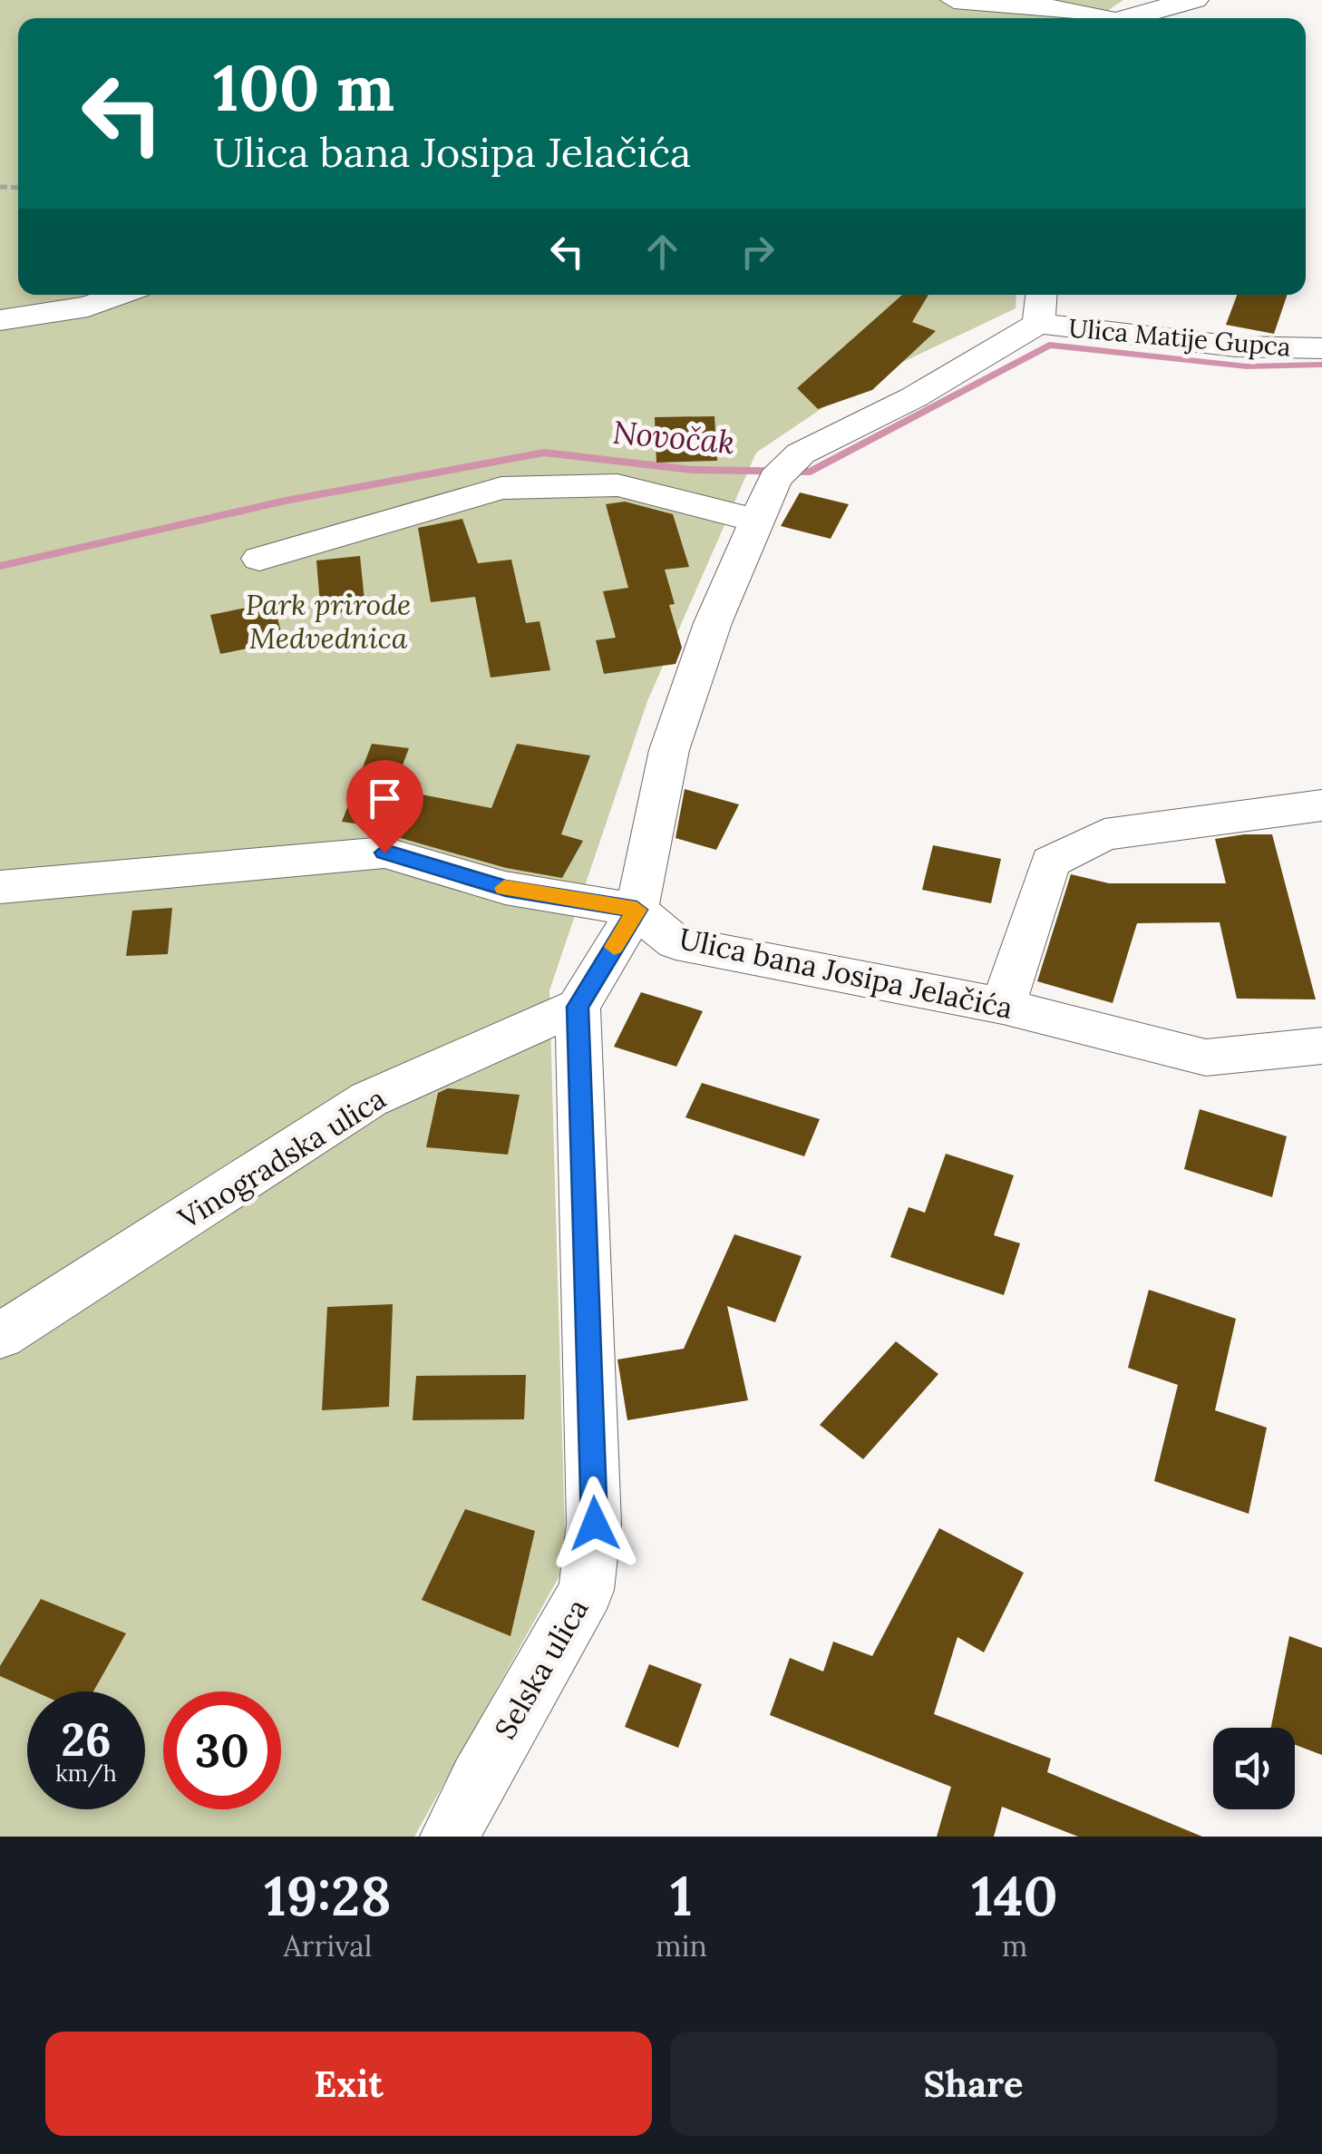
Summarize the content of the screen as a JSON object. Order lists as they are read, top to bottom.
{
  "streets": {
    "street": [
      "Ulica Matije Gupca",
      "Ulica bana Josipa Jelačića",
      "Vinogradska ulica",
      "Selska ulica"
    ]
  },
  "crossings": [
    ["Vinogradska ulica", "Selska ulica"]
  ],
  "water": ["Novočak"],
  "parks": ["Park prirode Medvednica"],
  "page": {
    "turn": ["100 m", "Ulica bana Josipa Jelačića"],
    "speed": "26 km/h",
    "limit": "30",
    "eta": [
      "19:28",
      "Arrival",
      "1",
      "min",
      "140",
      "m"
    ],
    "buttons": ["Exit", "Share"]
  }
}
